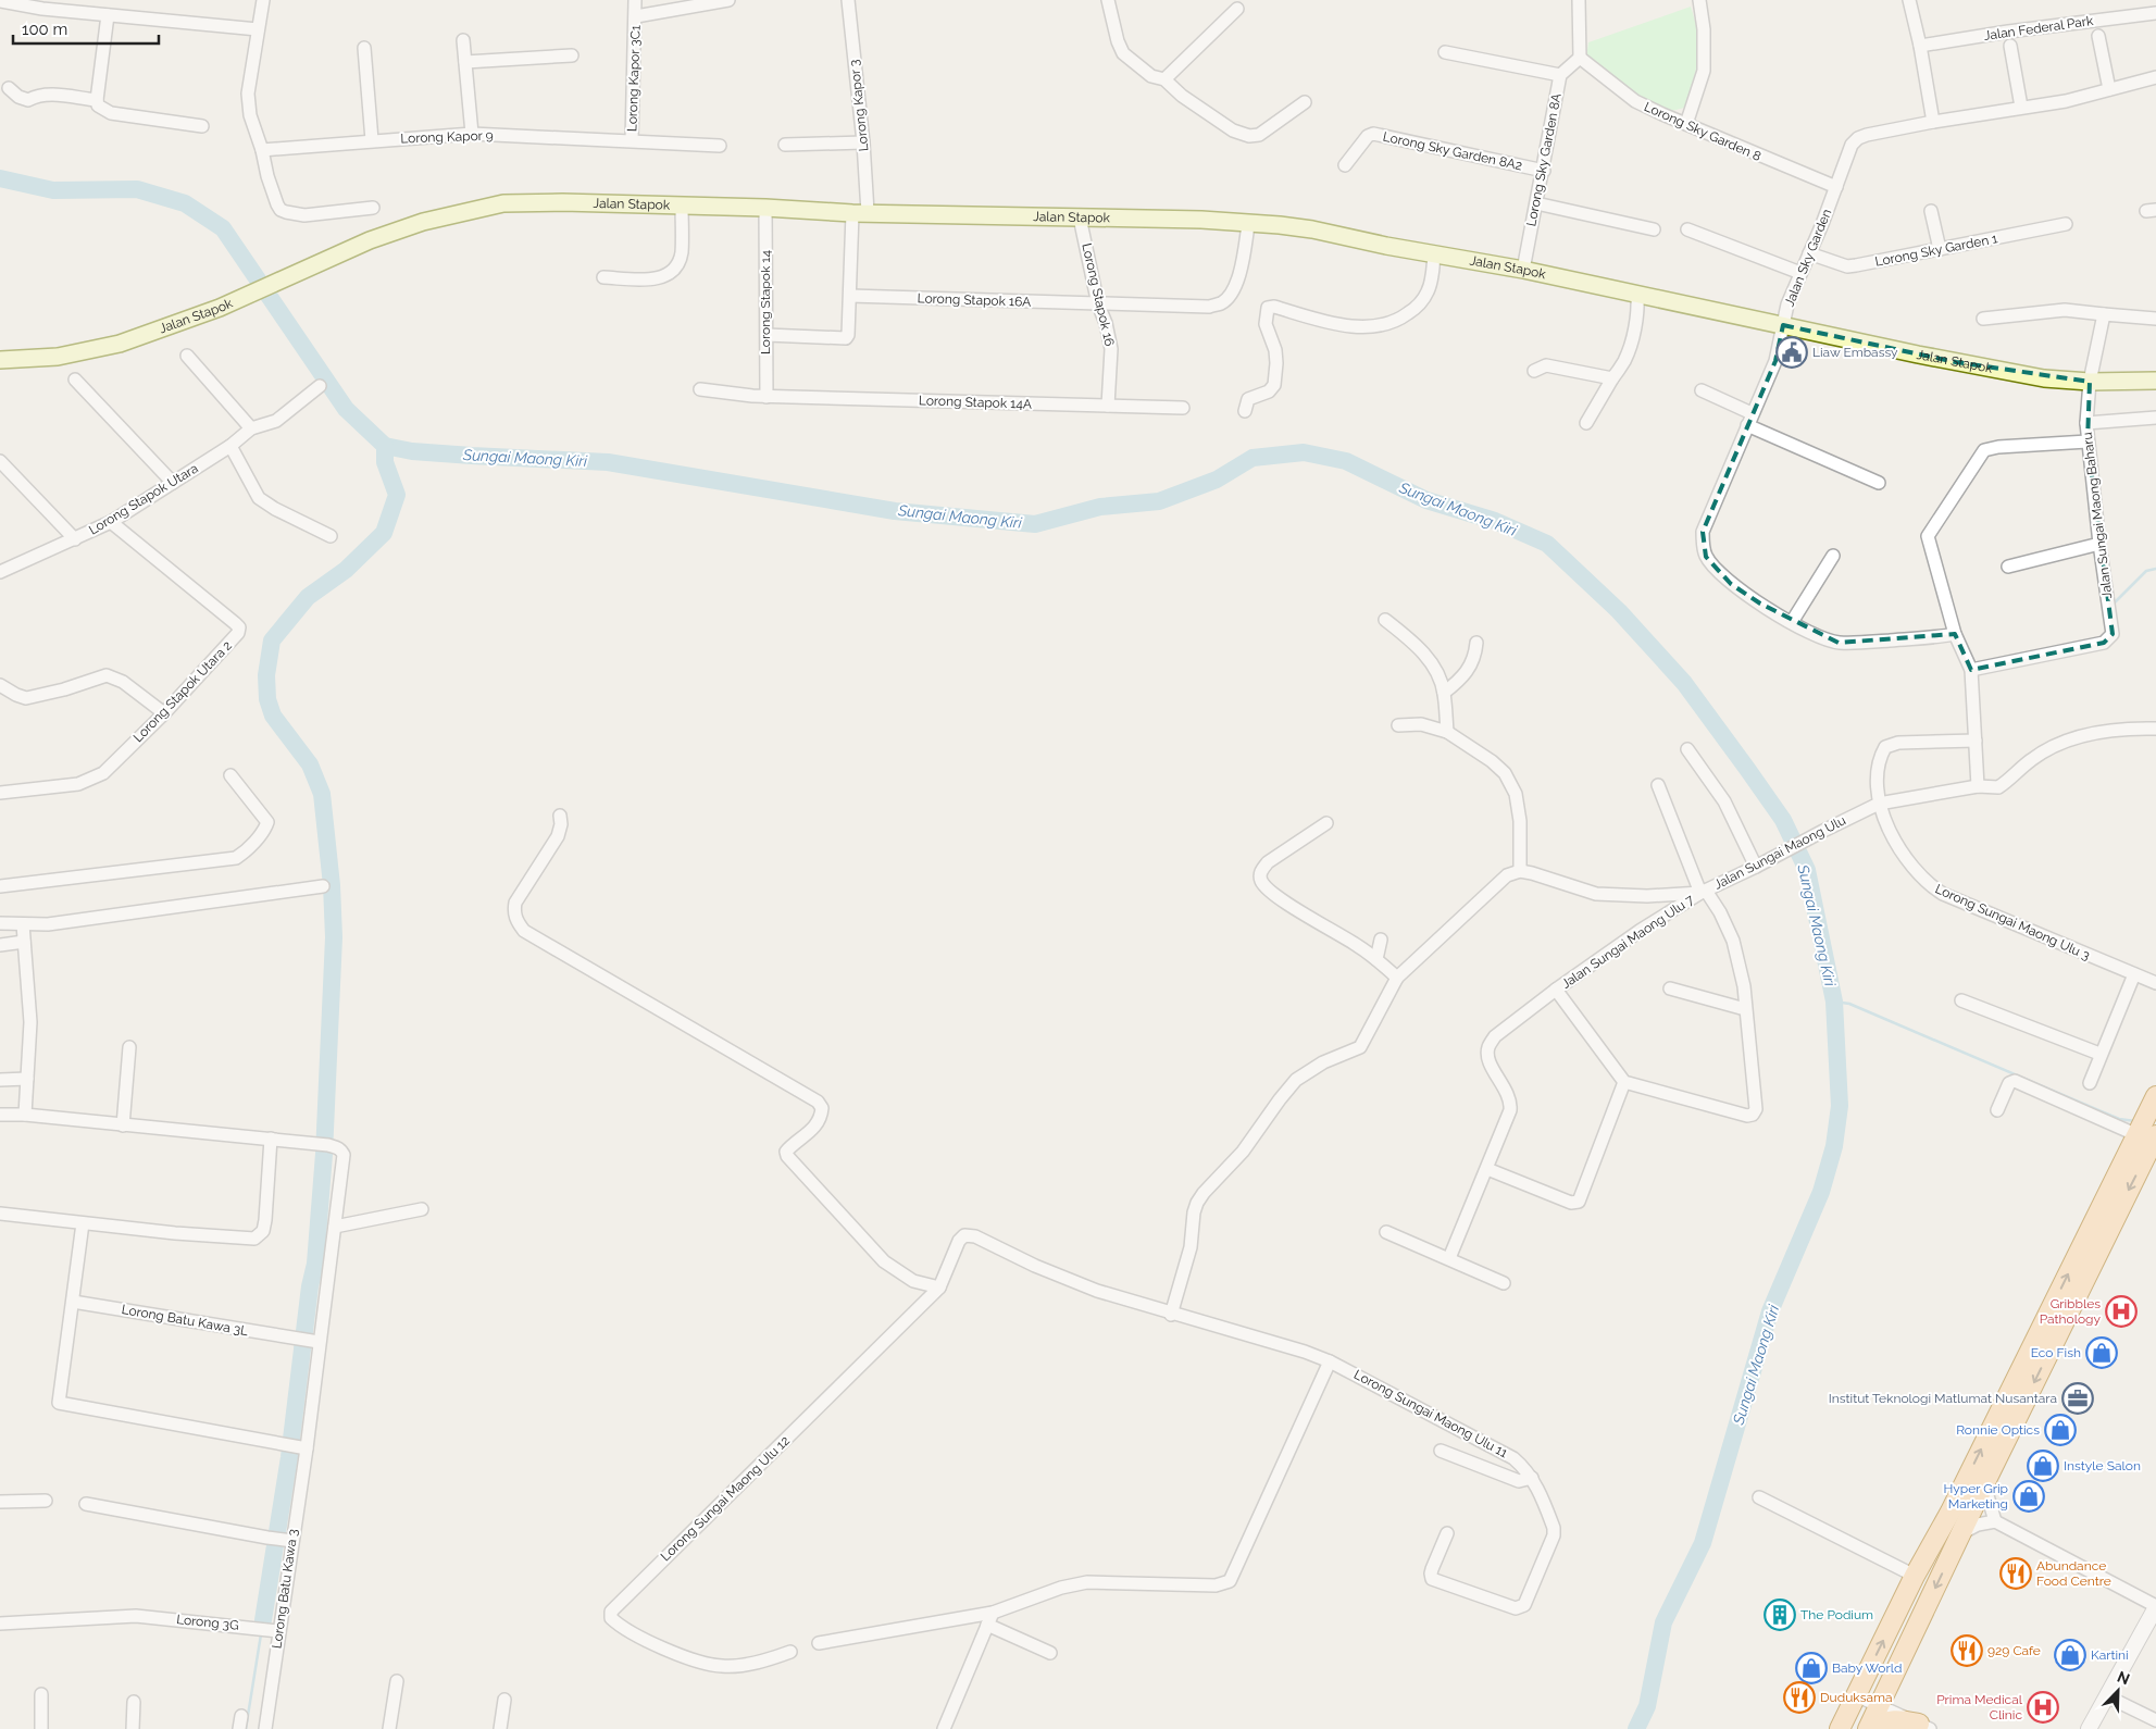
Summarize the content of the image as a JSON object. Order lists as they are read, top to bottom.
{
  "streets": {
    "main road": ["Jalan Stapok"],
    "street": [
      "Jalan Federal Park",
      "Lorong Kapor 3C1",
      "Lorong Kapor 3",
      "Lorong Sky Garden 8",
      "Lorong Kapor 9",
      "Lorong Sky Garden 8A2",
      "Lorong Sky Garden 8A",
      "Lorong Sky Garden 1",
      "Jalan Sky Garden",
      "Lorong Stapok 16",
      "Lorong Stapok 16A",
      "Lorong Stapok 14",
      "Lorong Stapok 14A",
      "Lorong Stapok Utara",
      "Jalan Sungai Maong Baharu",
      "Lorong Stapok Utara 2",
      "Jalan Sungai Maong Ulu",
      "Lorong Sungai Maong Ulu 3",
      "Jalan Sungai Maong Ulu 7",
      "Lorong Batu Kawa 3L",
      "Lorong Sungai Maong Ulu 11",
      "Lorong Sungai Maong Ulu 12",
      "Lorong Batu Kawa 3",
      "Lorong 3G"
    ]
  },
  "crossings": [
    ["Lorong Kapor 3C1", "Lorong Kapor 9"],
    ["Lorong Kapor 3", "Jalan Stapok"],
    ["Lorong Kapor 3", "Lorong Stapok 16A"],
    ["Lorong Kapor 3", "Lorong Stapok 14"],
    ["Lorong Sky Garden 8", "Lorong Sky Garden 8A"],
    ["Lorong Sky Garden 8", "Jalan Sky Garden"],
    ["Lorong Sky Garden 8A2", "Lorong Sky Garden 8A"],
    ["Lorong Sky Garden 8A", "Jalan Stapok"],
    ["Jalan Stapok", "Jalan Sky Garden"],
    ["Jalan Stapok", "Lorong Stapok 16"],
    ["Jalan Stapok", "Lorong Stapok 16A"],
    ["Jalan Stapok", "Lorong Stapok 14"],
    ["Jalan Stapok", "Jalan Sungai Maong Baharu"],
    ["Lorong Sky Garden 1", "Jalan Sky Garden"],
    ["Lorong Stapok 16", "Lorong Stapok 16A"],
    ["Lorong Stapok 16", "Lorong Stapok 14A"],
    ["Lorong Stapok 14", "Lorong Stapok 14A"],
    ["Lorong Stapok Utara", "Lorong Stapok Utara 2"],
    ["Jalan Sungai Maong Ulu", "Lorong Sungai Maong Ulu 3"],
    ["Jalan Sungai Maong Ulu", "Jalan Sungai Maong Ulu 7"],
    ["Lorong Batu Kawa 3L", "Lorong Batu Kawa 3"],
    ["Lorong Sungai Maong Ulu 11", "Lorong Sungai Maong Ulu 12"],
    ["Lorong Batu Kawa 3", "Lorong 3G"]
  ],
  "water": ["Sungai Maong Kiri"],
  "places": {
    "public building": ["Liaw Embassy"],
    "hospital": ["Gribbles Pathology", "Prima Medical Clinic"],
    "shop": [
      "Eco Fish",
      "Ronnie Optics",
      "Instyle Salon",
      "Hyper Grip Marketing",
      "Kartini",
      "Baby World"
    ],
    "office": ["Institut Teknologi Matlumat Nusantara"],
    "restaurant": ["Abundance Food Centre", "929 Cafe", "Duduksama"],
    "building": ["The Podium"]
  },
  "scale_bar": "100 m",
  "north": "top right"
}
